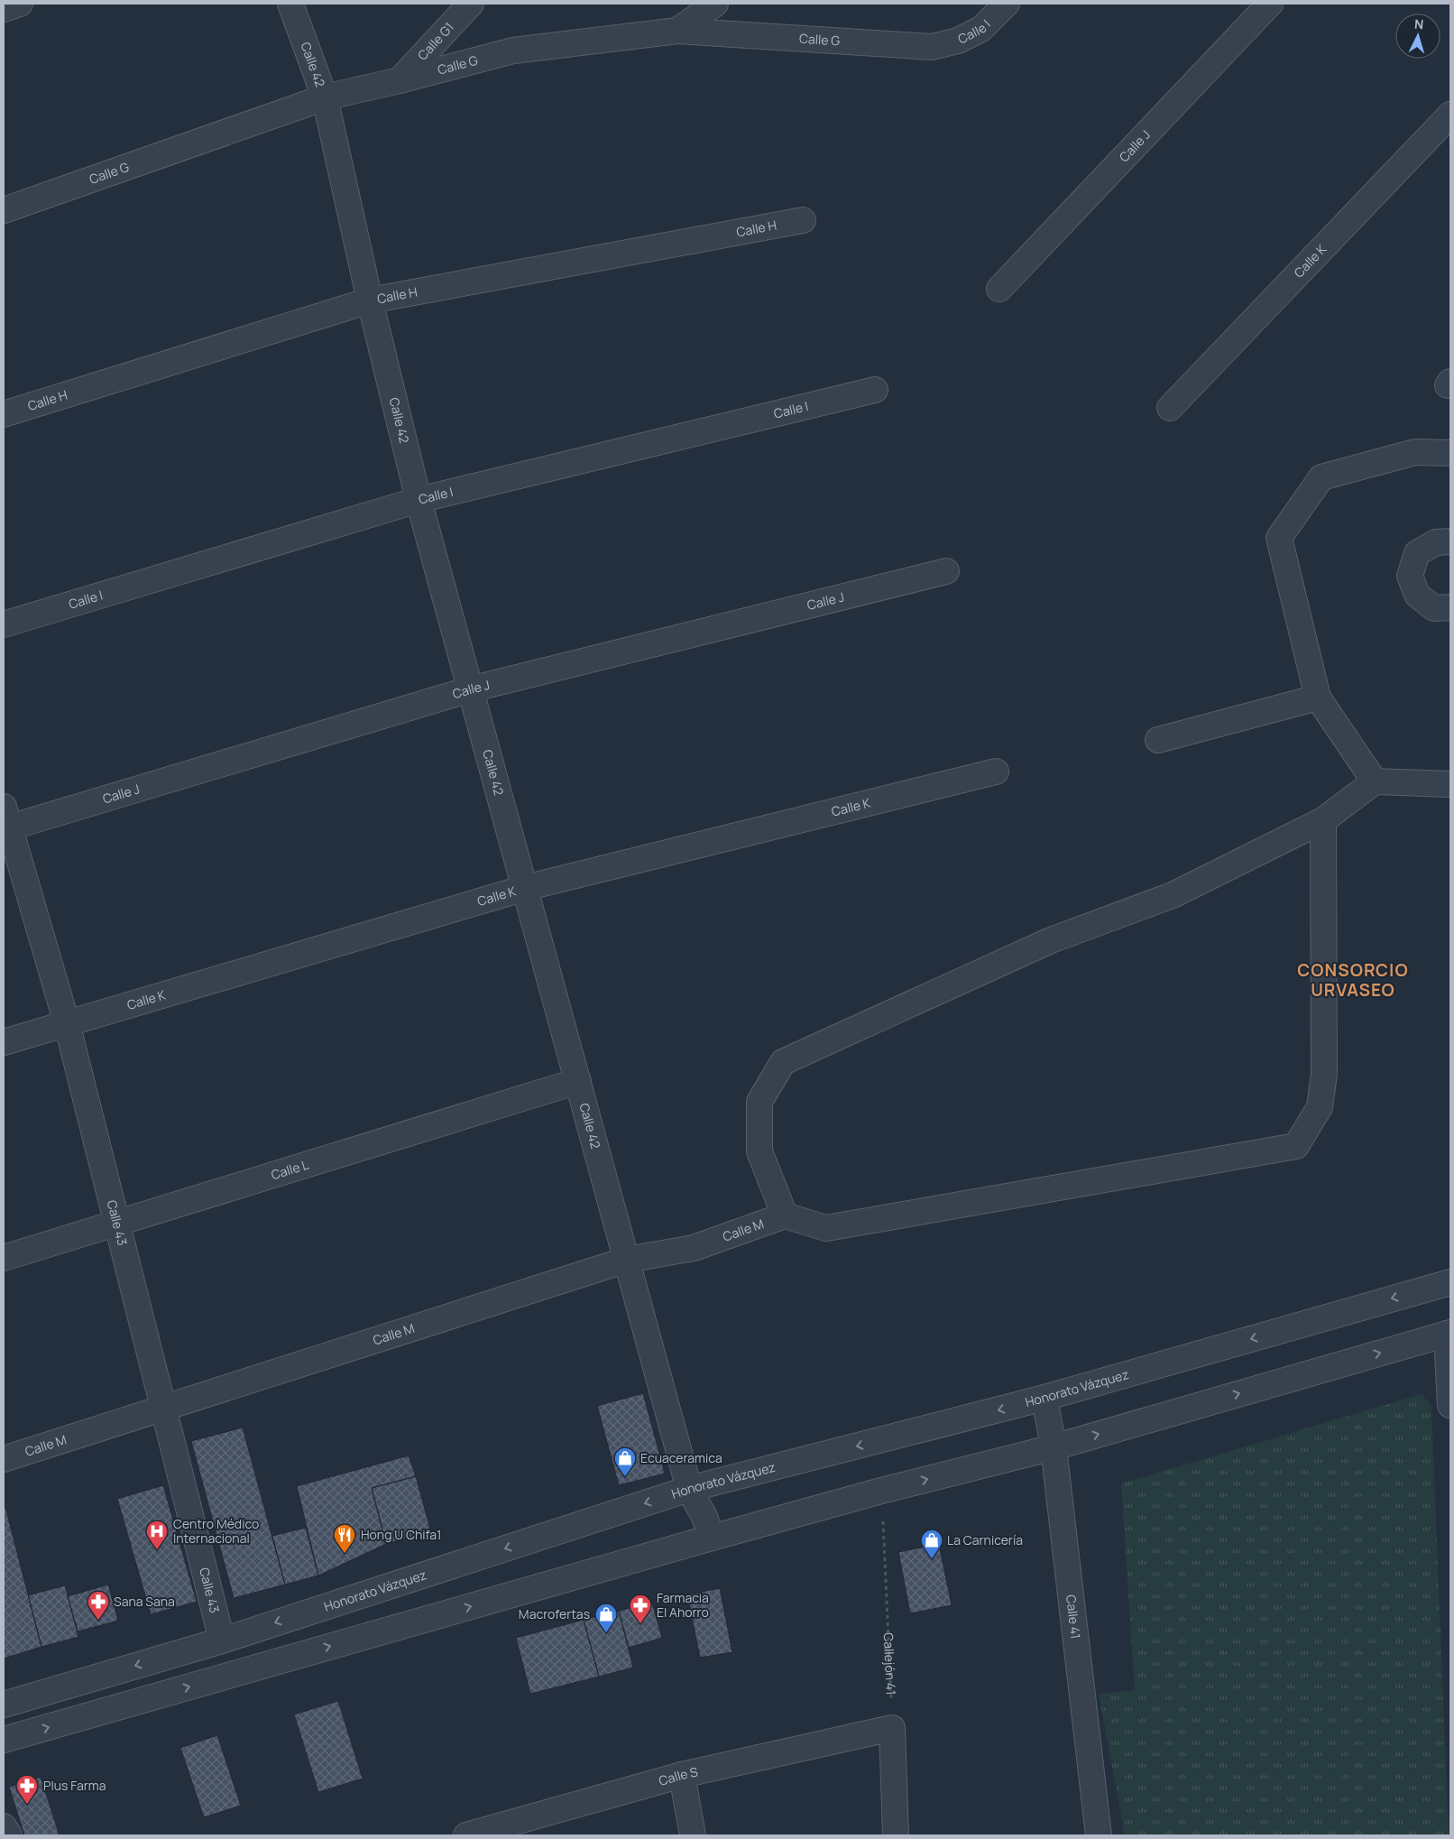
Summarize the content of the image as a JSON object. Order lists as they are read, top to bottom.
{
  "streets": {
    "street": [
      "Calle I",
      "Calle G",
      "Calle G1",
      "Calle 42",
      "Calle J",
      "Calle H",
      "Calle K",
      "Calle L",
      "Calle 43",
      "Calle M",
      "Honorato Vázquez",
      "Calle 41",
      "Calle S"
    ],
    "path": ["Callejón 41"]
  },
  "crossings": [
    ["Calle I", "Calle G"],
    ["Calle I", "Calle 42"],
    ["Calle G", "Calle G1"],
    ["Calle G", "Calle 42"],
    ["Calle 42", "Calle J"],
    ["Calle 42", "Calle H"],
    ["Calle 42", "Calle K"],
    ["Calle 42", "Calle L"],
    ["Calle 42", "Calle M"],
    ["Calle 42", "Honorato Vázquez"],
    ["Calle J", "Calle 43"],
    ["Calle K", "Calle 43"],
    ["Calle L", "Calle 43"],
    ["Calle 43", "Calle M"],
    ["Calle 43", "Honorato Vázquez"],
    ["Honorato Vázquez", "Calle 41"],
    ["Callejón 41", "Calle S"]
  ],
  "districts": ["CONSORCIO URVASEO"],
  "places": {
    "shop": ["Ecuaceramica", "La Carnicería", "Macrofertas"],
    "hospital": ["Centro Médico Internacional"],
    "restaurant": ["Hong U Chifa1"],
    "pharmacy": ["Sana Sana", "Farmacia El Ahorro", "Plus Farma"]
  },
  "north": "top"
}
